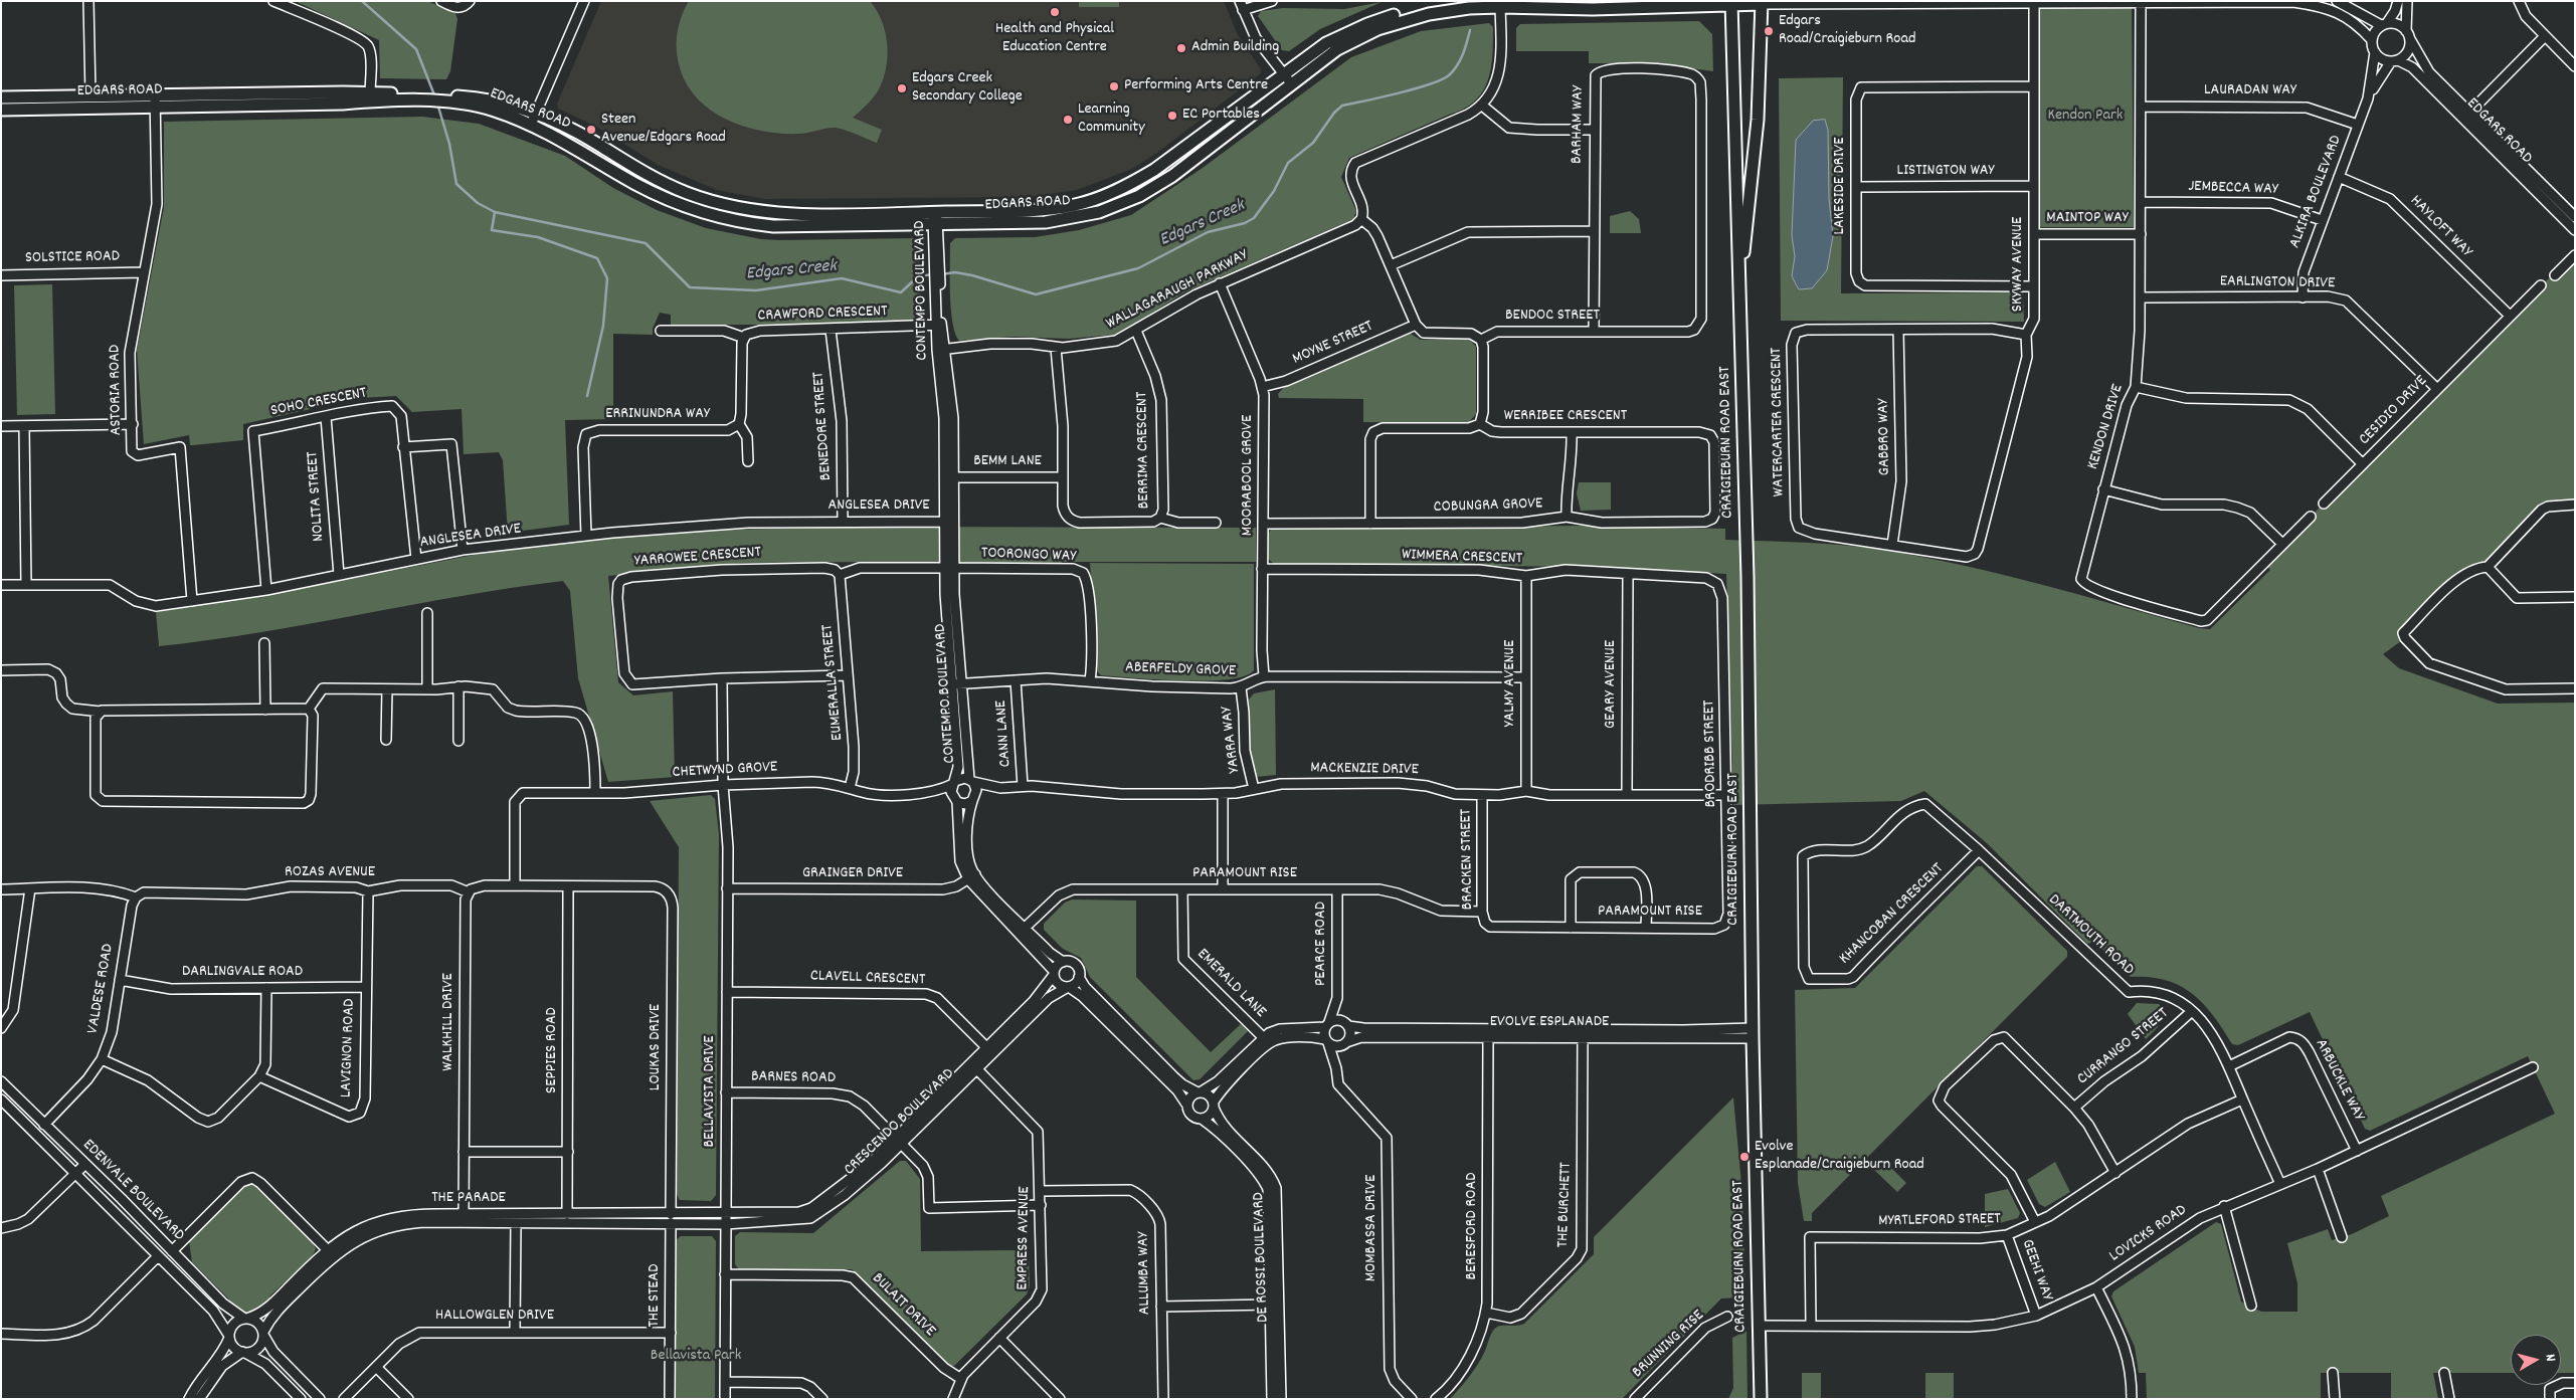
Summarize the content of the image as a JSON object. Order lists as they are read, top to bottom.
{
  "streets": {
    "main road": ["EDGARS ROAD", "CRAIGIEBURN ROAD EAST"],
    "street": [
      "LAURADAN WAY",
      "BARHAM WAY",
      "LISTINGTON WAY",
      "LAKESIDE DRIVE",
      "JEMBECCA WAY",
      "ALKIRA BOULEVARD",
      "MAINTOP WAY",
      "HAYLOFT WAY",
      "SOLSTICE ROAD",
      "SKYWAY AVENUE",
      "EARLINGTON DRIVE",
      "CONTEMPO BOULEVARD",
      "WALLAGARAUGH PARKWAY",
      "CRAWFORD CRESCENT",
      "BENDOC STREET",
      "MOYNE STREET",
      "ASTORIA ROAD",
      "SOHO CRESCENT",
      "CESIDIO DRIVE",
      "ERRINUNDRA WAY",
      "WERRIBEE CRESCENT",
      "WATERCARTER CRESCENT",
      "BENEDORE STREET",
      "KENDON DRIVE",
      "GABBRO WAY",
      "BERRIMA CRESCENT",
      "BEMM LANE",
      "MOORABOOL GROVE",
      "NOLITA STREET",
      "ANGLESEA DRIVE",
      "COBUNGRA GROVE",
      "TOORONGO WAY",
      "YARROWEE CRESCENT",
      "WIMMERA CRESCENT",
      "ABERFELDY GROVE",
      "EUMERALLA STREET",
      "YALMY AVENUE",
      "GEARY AVENUE",
      "CANN LANE",
      "YARRA WAY",
      "BRODRIBB STREET",
      "MACKENZIE DRIVE",
      "CHETWYND GROVE",
      "BRACKEN STREET",
      "ROZAS AVENUE",
      "GRAINGER DRIVE",
      "PARAMOUNT RISE",
      "KHANCOBAN CRESCENT",
      "DARTMOUTH ROAD",
      "PEARCE ROAD",
      "DARLINGVALE ROAD",
      "CLAVELL CRESCENT",
      "EMERALD LANE",
      "VALDESE ROAD",
      "WALKHILL DRIVE",
      "EVOLVE ESPLANADE",
      "LOUKAS DRIVE",
      "CURRANGO STREET",
      "LAVIGNON ROAD",
      "SEPPIES ROAD",
      "BARNES ROAD",
      "ARBUCKLE WAY",
      "BELLAVISTA DRIVE",
      "CRESCENDO BOULEVARD",
      "EDENVALE BOULEVARD",
      "THE PARADE",
      "THE BURCHETT",
      "MYRTLEFORD STREET",
      "BERESFORD ROAD",
      "MOMBASSA DRIVE",
      "LOVICKS ROAD",
      "EMPRESS AVENUE",
      "DE ROSSI BOULEVARD",
      "GEEHI WAY",
      "ALLUMBA WAY",
      "THE STEAD",
      "BULAIT DRIVE",
      "HALLOWGLEN DRIVE",
      "BRUNNING RISE"
    ]
  },
  "crossings": [
    ["EDGARS ROAD", "ALKIRA BOULEVARD"],
    ["EDGARS ROAD", "SKYWAY AVENUE"],
    ["EDGARS ROAD", "CONTEMPO BOULEVARD"],
    ["EDGARS ROAD", "ASTORIA ROAD"],
    ["EDGARS ROAD", "KENDON DRIVE"],
    ["EDGARS ROAD", "CRAIGIEBURN ROAD EAST"],
    ["LAURADAN WAY", "ALKIRA BOULEVARD"],
    ["LAURADAN WAY", "KENDON DRIVE"],
    ["BARHAM WAY", "BENDOC STREET"],
    ["LISTINGTON WAY", "LAKESIDE DRIVE"],
    ["LISTINGTON WAY", "SKYWAY AVENUE"],
    ["LAKESIDE DRIVE", "SKYWAY AVENUE"],
    ["JEMBECCA WAY", "ALKIRA BOULEVARD"],
    ["JEMBECCA WAY", "KENDON DRIVE"],
    ["ALKIRA BOULEVARD", "HAYLOFT WAY"],
    ["ALKIRA BOULEVARD", "EARLINGTON DRIVE"],
    ["MAINTOP WAY", "SKYWAY AVENUE"],
    ["MAINTOP WAY", "KENDON DRIVE"],
    ["HAYLOFT WAY", "CESIDIO DRIVE"],
    ["SOLSTICE ROAD", "ASTORIA ROAD"],
    ["SKYWAY AVENUE", "WATERCARTER CRESCENT"],
    ["EARLINGTON DRIVE", "CESIDIO DRIVE"],
    ["EARLINGTON DRIVE", "KENDON DRIVE"],
    ["CONTEMPO BOULEVARD", "WALLAGARAUGH PARKWAY"],
    ["CONTEMPO BOULEVARD", "CRAWFORD CRESCENT"],
    ["CONTEMPO BOULEVARD", "BEMM LANE"],
    ["CONTEMPO BOULEVARD", "ANGLESEA DRIVE"],
    ["CONTEMPO BOULEVARD", "TOORONGO WAY"],
    ["CONTEMPO BOULEVARD", "ABERFELDY GROVE"],
    ["CONTEMPO BOULEVARD", "MACKENZIE DRIVE"],
    ["CONTEMPO BOULEVARD", "CHETWYND GROVE"],
    ["WALLAGARAUGH PARKWAY", "BERRIMA CRESCENT"],
    ["WALLAGARAUGH PARKWAY", "MOORABOOL GROVE"],
    ["CRAWFORD CRESCENT", "ERRINUNDRA WAY"],
    ["CRAWFORD CRESCENT", "BENEDORE STREET"],
    ["MOYNE STREET", "MOORABOOL GROVE"],
    ["ASTORIA ROAD", "ANGLESEA DRIVE"],
    ["SOHO CRESCENT", "NOLITA STREET"],
    ["SOHO CRESCENT", "ANGLESEA DRIVE"],
    ["CESIDIO DRIVE", "KENDON DRIVE"],
    ["ERRINUNDRA WAY", "ANGLESEA DRIVE"],
    ["WERRIBEE CRESCENT", "COBUNGRA GROVE"],
    ["WATERCARTER CRESCENT", "GABBRO WAY"],
    ["BENEDORE STREET", "ANGLESEA DRIVE"],
    ["CRAIGIEBURN ROAD EAST", "EVOLVE ESPLANADE"],
    ["CRAIGIEBURN ROAD EAST", "LOVICKS ROAD"],
    ["BERRIMA CRESCENT", "BEMM LANE"],
    ["MOORABOOL GROVE", "COBUNGRA GROVE"],
    ["MOORABOOL GROVE", "WIMMERA CRESCENT"],
    ["MOORABOOL GROVE", "ABERFELDY GROVE"],
    ["NOLITA STREET", "ANGLESEA DRIVE"],
    ["TOORONGO WAY", "ABERFELDY GROVE"],
    ["YARROWEE CRESCENT", "EUMERALLA STREET"],
    ["YARROWEE CRESCENT", "BELLAVISTA DRIVE"],
    ["WIMMERA CRESCENT", "YALMY AVENUE"],
    ["WIMMERA CRESCENT", "GEARY AVENUE"],
    ["WIMMERA CRESCENT", "BRODRIBB STREET"],
    ["ABERFELDY GROVE", "YALMY AVENUE"],
    ["ABERFELDY GROVE", "CANN LANE"],
    ["ABERFELDY GROVE", "YARRA WAY"],
    ["EUMERALLA STREET", "CHETWYND GROVE"],
    ["YALMY AVENUE", "MACKENZIE DRIVE"],
    ["GEARY AVENUE", "MACKENZIE DRIVE"],
    ["CANN LANE", "MACKENZIE DRIVE"],
    ["YARRA WAY", "MACKENZIE DRIVE"],
    ["BRODRIBB STREET", "MACKENZIE DRIVE"],
    ["BRODRIBB STREET", "PARAMOUNT RISE"],
    ["MACKENZIE DRIVE", "CHETWYND GROVE"],
    ["MACKENZIE DRIVE", "BRACKEN STREET"],
    ["CHETWYND GROVE", "BELLAVISTA DRIVE"],
    ["BRACKEN STREET", "PARAMOUNT RISE"],
    ["ROZAS AVENUE", "VALDESE ROAD"],
    ["ROZAS AVENUE", "WALKHILL DRIVE"],
    ["ROZAS AVENUE", "LAVIGNON ROAD"],
    ["GRAINGER DRIVE", "BELLAVISTA DRIVE"],
    ["PARAMOUNT RISE", "PEARCE ROAD"],
    ["PARAMOUNT RISE", "EMERALD LANE"],
    ["KHANCOBAN CRESCENT", "DARTMOUTH ROAD"],
    ["DARTMOUTH ROAD", "CURRANGO STREET"],
    ["DARTMOUTH ROAD", "ARBUCKLE WAY"],
    ["DARTMOUTH ROAD", "MYRTLEFORD STREET"],
    ["DARTMOUTH ROAD", "LOVICKS ROAD"],
    ["PEARCE ROAD", "EVOLVE ESPLANADE"],
    ["PEARCE ROAD", "MOMBASSA DRIVE"],
    ["DARLINGVALE ROAD", "VALDESE ROAD"],
    ["DARLINGVALE ROAD", "LAVIGNON ROAD"],
    ["CLAVELL CRESCENT", "BELLAVISTA DRIVE"],
    ["CLAVELL CRESCENT", "CRESCENDO BOULEVARD"],
    ["VALDESE ROAD", "EDENVALE BOULEVARD"],
    ["WALKHILL DRIVE", "THE PARADE"],
    ["EVOLVE ESPLANADE", "THE BURCHETT"],
    ["EVOLVE ESPLANADE", "BERESFORD ROAD"],
    ["EVOLVE ESPLANADE", "MOMBASSA DRIVE"],
    ["LOUKAS DRIVE", "SEPPIES ROAD"],
    ["LOUKAS DRIVE", "THE PARADE"],
    ["LOUKAS DRIVE", "THE STEAD"],
    ["SEPPIES ROAD", "THE PARADE"],
    ["BARNES ROAD", "BELLAVISTA DRIVE"],
    ["BARNES ROAD", "CRESCENDO BOULEVARD"],
    ["BARNES ROAD", "EMPRESS AVENUE"],
    ["ARBUCKLE WAY", "LOVICKS ROAD"],
    ["BELLAVISTA DRIVE", "CRESCENDO BOULEVARD"],
    ["BELLAVISTA DRIVE", "THE PARADE"],
    ["BELLAVISTA DRIVE", "BULAIT DRIVE"],
    ["CRESCENDO BOULEVARD", "THE PARADE"],
    ["CRESCENDO BOULEVARD", "EMPRESS AVENUE"],
    ["EDENVALE BOULEVARD", "THE PARADE"],
    ["THE PARADE", "THE STEAD"],
    ["THE BURCHETT", "BERESFORD ROAD"],
    ["MYRTLEFORD STREET", "LOVICKS ROAD"],
    ["MYRTLEFORD STREET", "GEEHI WAY"],
    ["LOVICKS ROAD", "GEEHI WAY"],
    ["EMPRESS AVENUE", "ALLUMBA WAY"],
    ["EMPRESS AVENUE", "BULAIT DRIVE"],
    ["THE STEAD", "HALLOWGLEN DRIVE"]
  ],
  "water": ["Edgars Creek"],
  "parks": ["Kendon Park", "Bellavista Park"],
  "places": [
    "Health and Physical Education Centre",
    "Edgars Road/Craigieburn Road",
    "Admin Building",
    "Performing Arts Centre",
    "Edgars Creek Secondary College",
    "EC Portables",
    "Learning Community",
    "Steen Avenue/Edgars Road",
    "Evolve Esplanade/Craigieburn Road"
  ],
  "north": "right"
}
